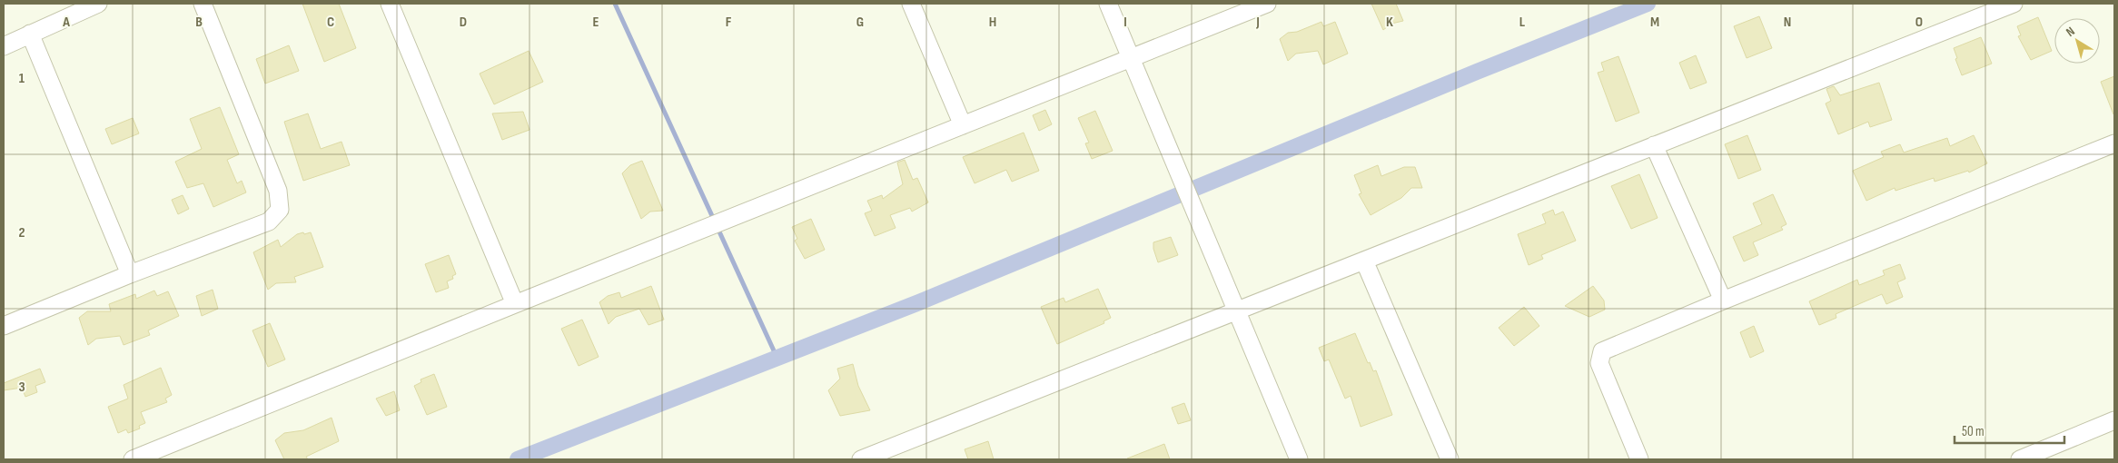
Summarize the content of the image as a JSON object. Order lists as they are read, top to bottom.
{
  "scale_bar": "50 m",
  "north": "top left",
  "grid": {
    "columns": [
      "A",
      "B",
      "C",
      "D",
      "E",
      "F",
      "G",
      "H",
      "I",
      "J",
      "K",
      "L",
      "M",
      "N",
      "O"
    ],
    "rows": ["1", "2", "3"]
  }
}
